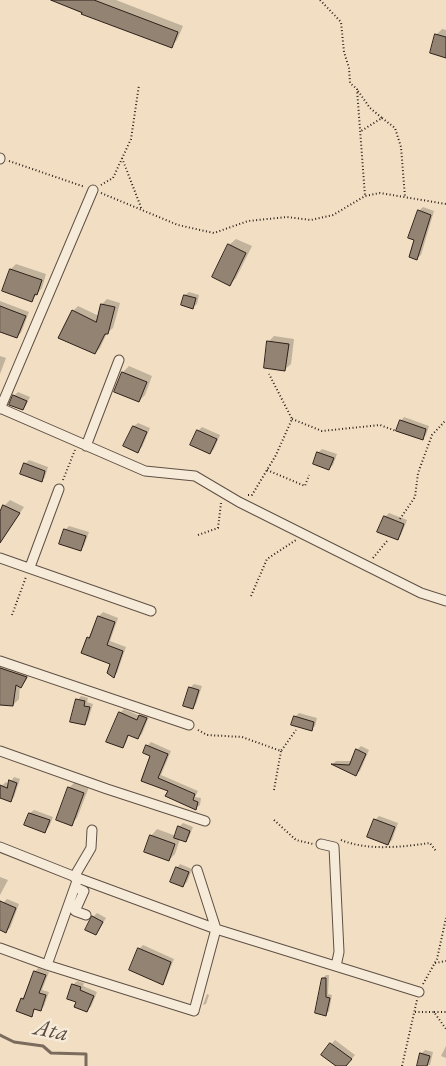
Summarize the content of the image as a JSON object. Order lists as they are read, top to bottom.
{
  "water": ["Ata"]
}
